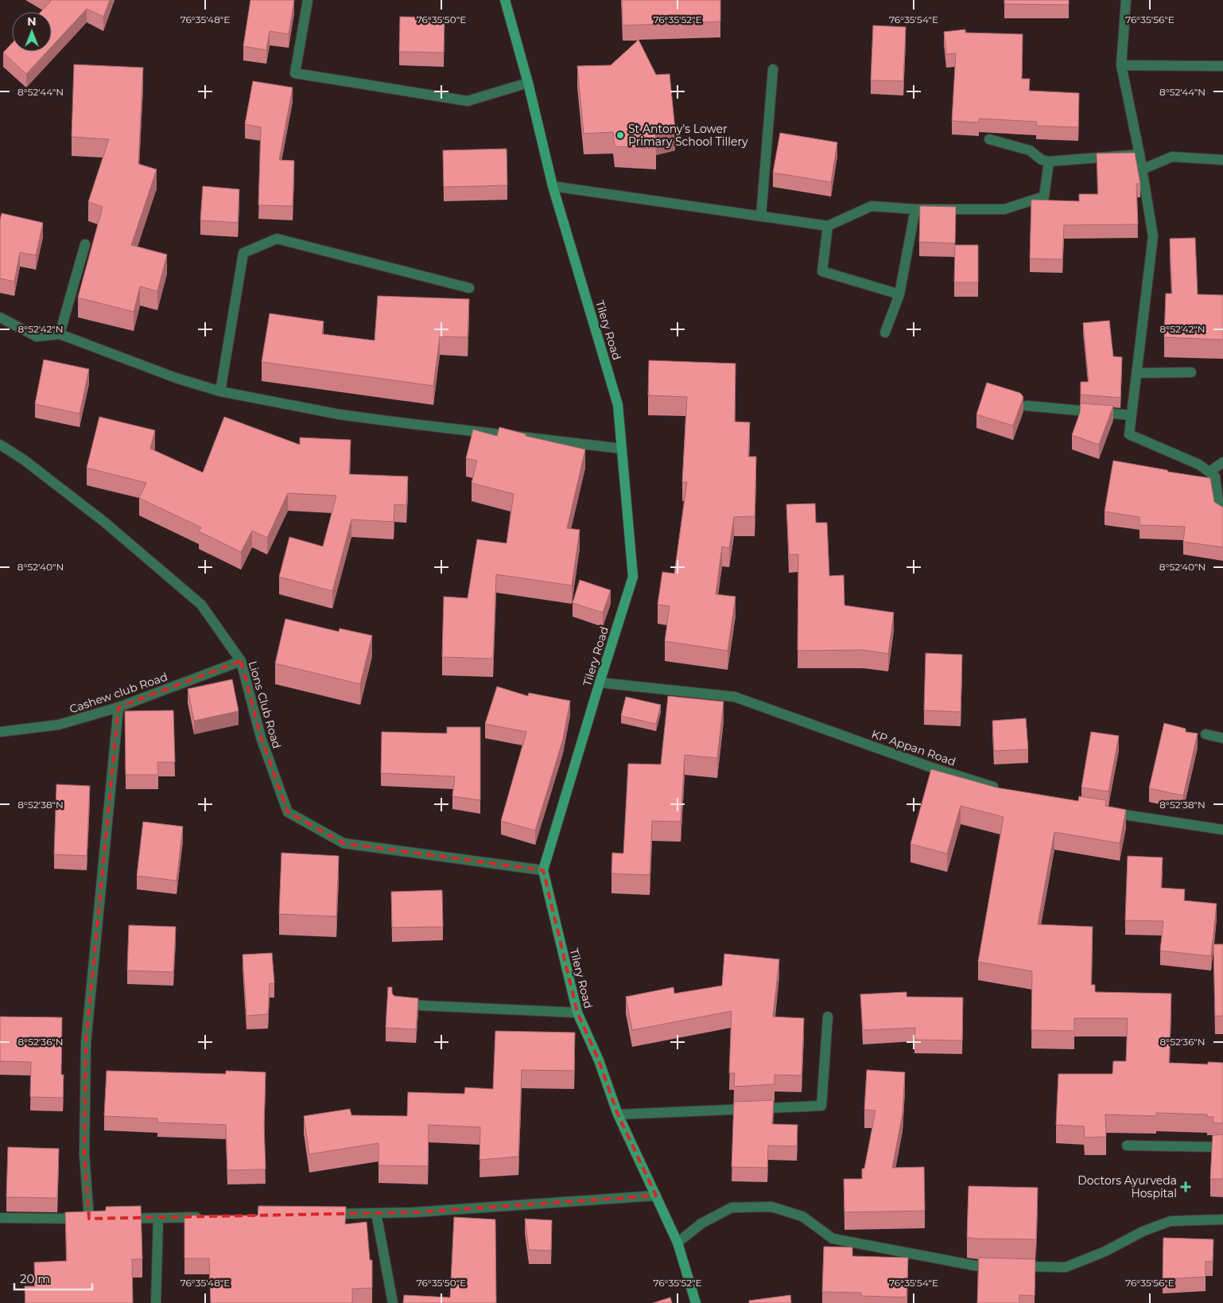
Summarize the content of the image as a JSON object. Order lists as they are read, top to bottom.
{
  "streets": {
    "street": [
      "Tilery Road",
      "Cashew club Road",
      "Lions Club Road",
      "KP Appan Road"
    ]
  },
  "crossings": [
    ["Tilery Road", "Lions Club Road"],
    ["Tilery Road", "KP Appan Road"],
    ["Cashew club Road", "Lions Club Road"]
  ],
  "places": {
    "other": ["St Antony's Lower Primary School Tillery"],
    "health": ["Doctors Ayurveda Hospital"]
  },
  "scale_bar": "20 m",
  "north": "top",
  "coordinates": [
    "76°35'48\"E",
    "76°35'50\"E",
    "76°35'52\"E",
    "76°35'54\"E",
    "76°35'56\"E",
    "8°52'44\"N",
    "8°52'42\"N",
    "8°52'40\"N",
    "8°52'38\"N",
    "8°52'36\"N"
  ]
}
